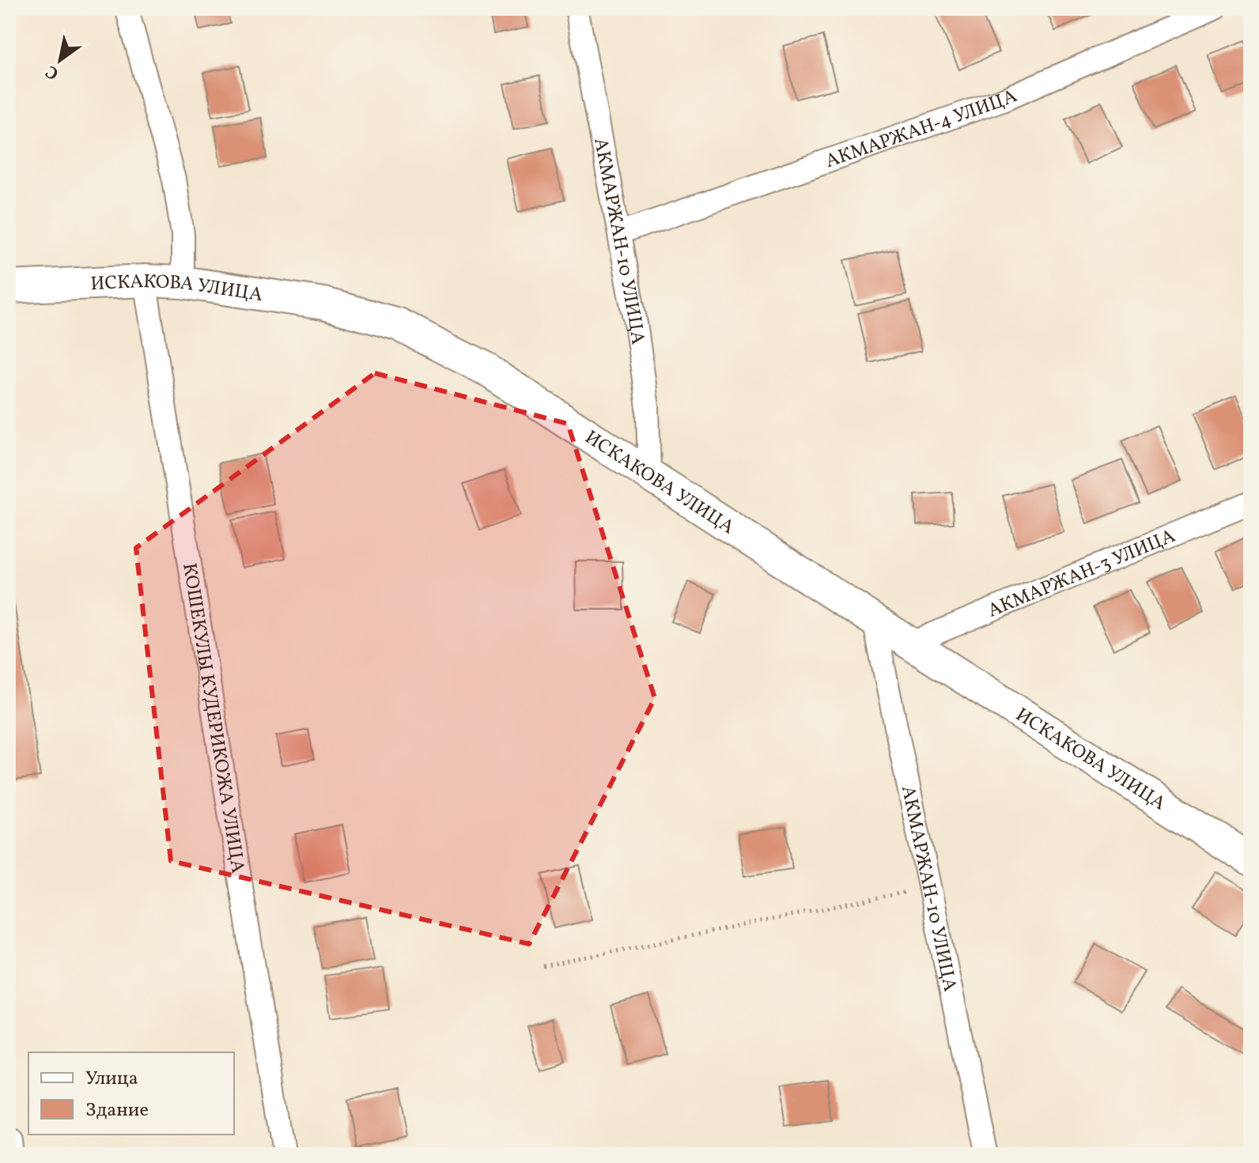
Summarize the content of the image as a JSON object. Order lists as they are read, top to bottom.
{
  "streets": {
    "street": [
      "АКМАРЖАН-4 УЛИЦА",
      "АКМАРЖАН-10 УЛИЦА",
      "ИСКАКОВА УЛИЦА",
      "АКМАРЖАН-3 УЛИЦА",
      "КОШЕКУЛЫ КУДЕРИКОЖА УЛИЦА"
    ]
  },
  "crossings": [
    ["АКМАРЖАН-4 УЛИЦА", "АКМАРЖАН-10 УЛИЦА"],
    ["АКМАРЖАН-10 УЛИЦА", "ИСКАКОВА УЛИЦА"],
    ["ИСКАКОВА УЛИЦА", "АКМАРЖАН-3 УЛИЦА"],
    ["ИСКАКОВА УЛИЦА", "КОШЕКУЛЫ КУДЕРИКОЖА УЛИЦА"]
  ],
  "legend": ["Улица", "Здание"],
  "north": "bottom left"
}
